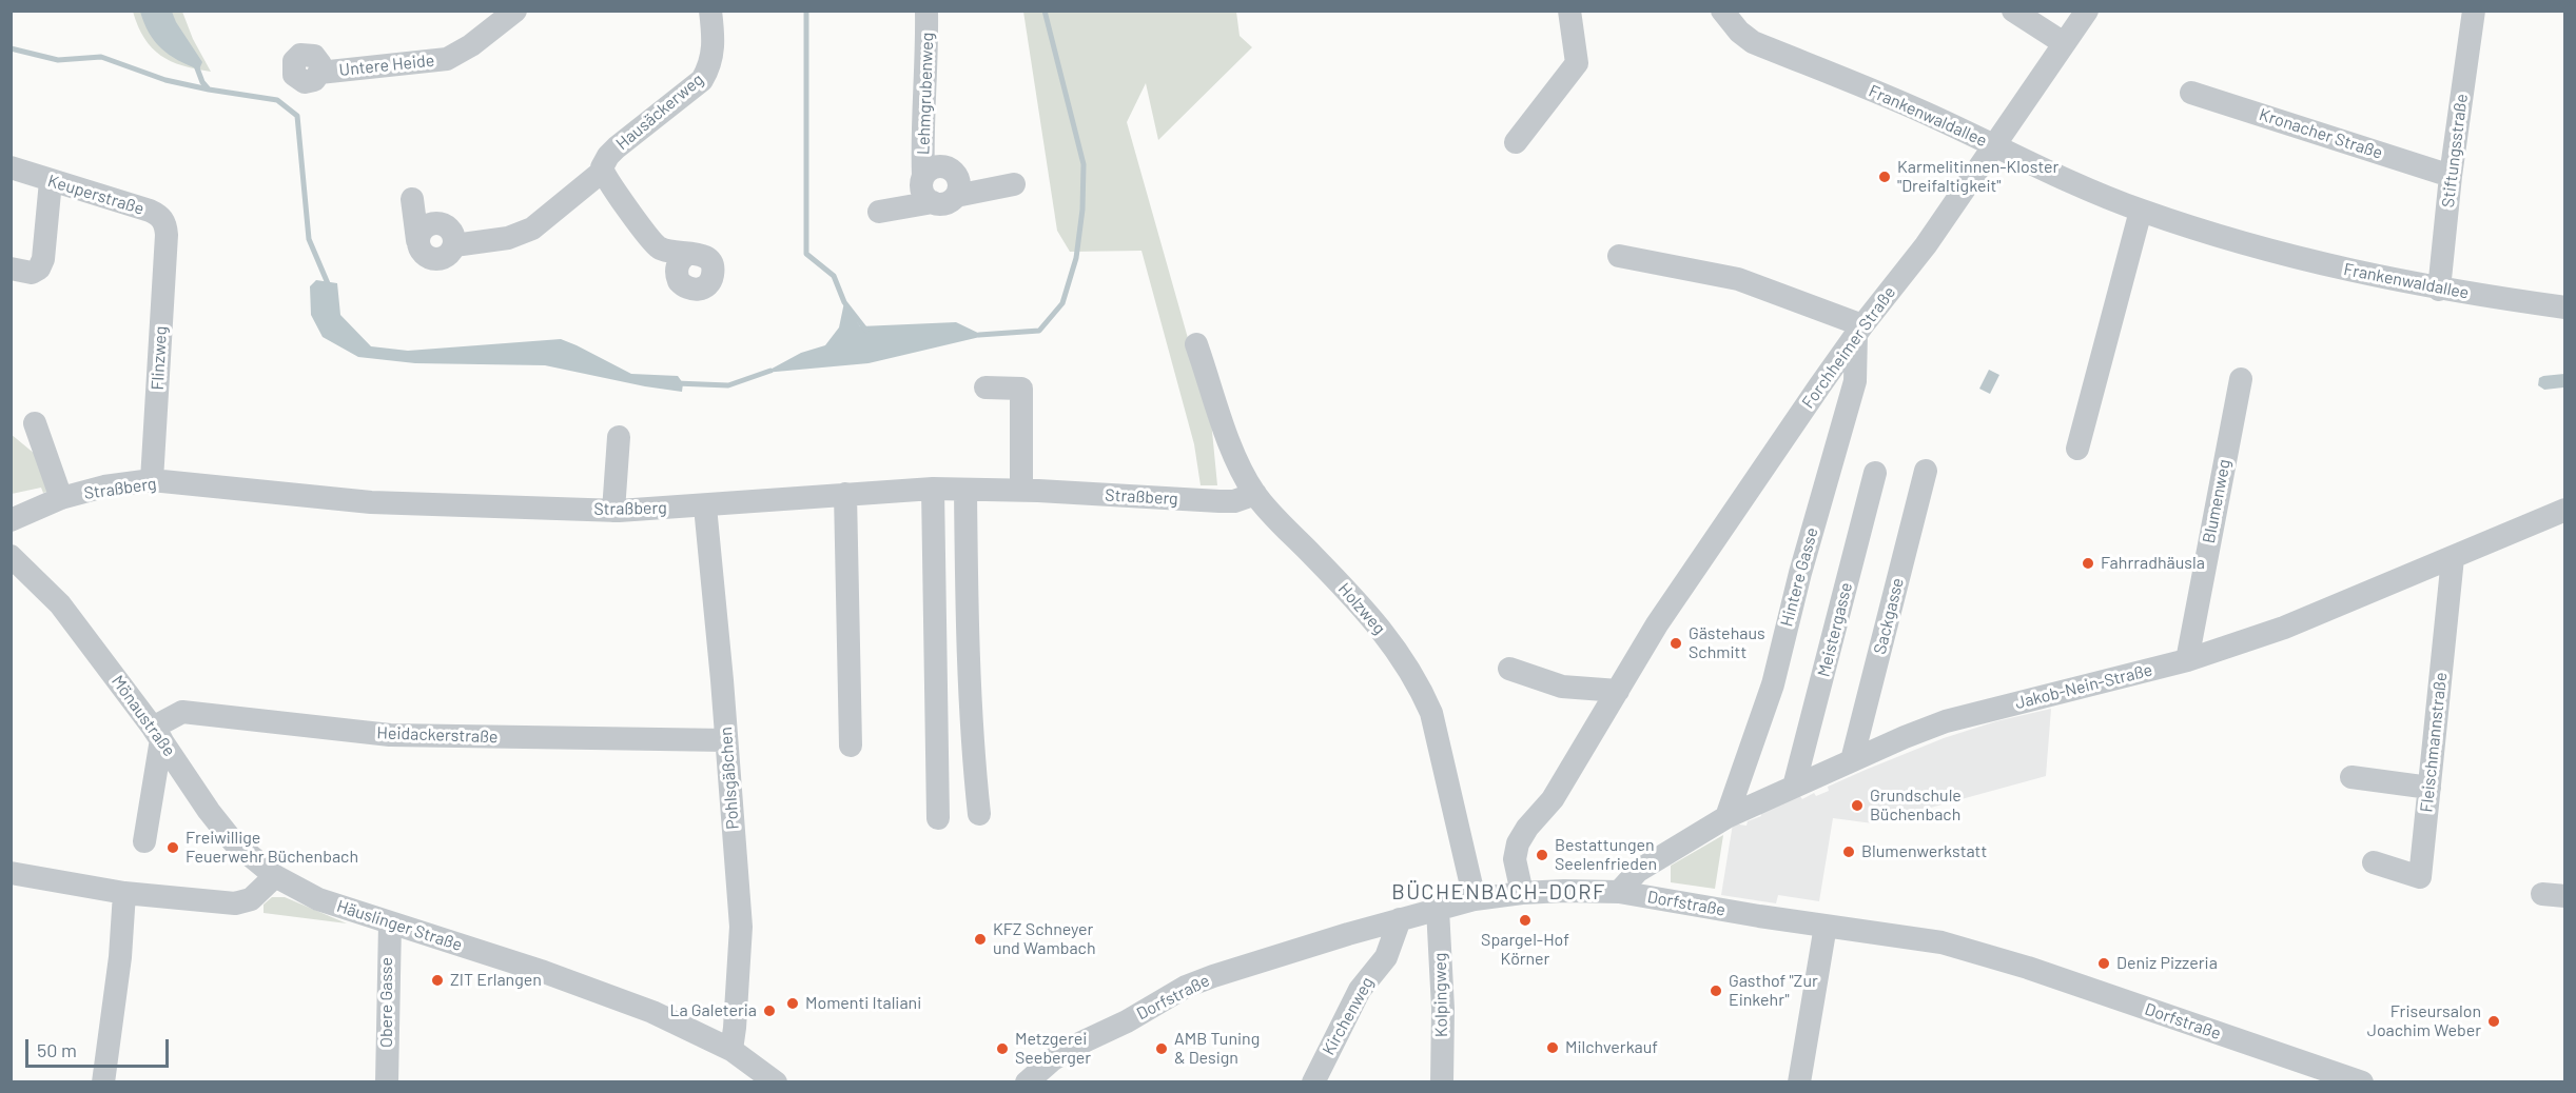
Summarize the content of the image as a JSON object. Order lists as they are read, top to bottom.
{
  "streets": {
    "street": [
      "Untere Heide",
      "Lehmgrubenweg",
      "Hausäckerweg",
      "Frankenwaldallee",
      "Kronacher Straße",
      "Stiftungsstraße",
      "Keuperstraße",
      "Forchheimer Straße",
      "Flinzweg",
      "Straßberg",
      "Blumenweg",
      "Hintere Gasse",
      "Holzweg",
      "Sackgasse",
      "Meistergasse",
      "Jakob-Nein-Straße",
      "Mönaustraße",
      "Heidackerstraße",
      "Fleischmannstraße",
      "Pohlsgäßchen",
      "Dorfstraße",
      "Häuslinger Straße",
      "Kolpingweg",
      "Obere Gasse",
      "Kirchenweg"
    ]
  },
  "crossings": [
    ["Frankenwaldallee", "Stiftungsstraße"],
    ["Frankenwaldallee", "Forchheimer Straße"],
    ["Kronacher Straße", "Stiftungsstraße"],
    ["Keuperstraße", "Flinzweg"],
    ["Forchheimer Straße", "Hintere Gasse"],
    ["Forchheimer Straße", "Dorfstraße"],
    ["Flinzweg", "Straßberg"],
    ["Straßberg", "Holzweg"],
    ["Straßberg", "Pohlsgäßchen"],
    ["Blumenweg", "Jakob-Nein-Straße"],
    ["Hintere Gasse", "Jakob-Nein-Straße"],
    ["Holzweg", "Dorfstraße"],
    ["Sackgasse", "Jakob-Nein-Straße"],
    ["Meistergasse", "Jakob-Nein-Straße"],
    ["Jakob-Nein-Straße", "Fleischmannstraße"],
    ["Jakob-Nein-Straße", "Dorfstraße"],
    ["Mönaustraße", "Heidackerstraße"],
    ["Mönaustraße", "Häuslinger Straße"],
    ["Heidackerstraße", "Pohlsgäßchen"],
    ["Pohlsgäßchen", "Häuslinger Straße"],
    ["Dorfstraße", "Kolpingweg"],
    ["Dorfstraße", "Kirchenweg"],
    ["Häuslinger Straße", "Obere Gasse"]
  ],
  "districts": ["BÜCHENBACH-DORF"],
  "places": [
    "Karmelitinnen-Kloster \"Dreifaltigkeit\"",
    "Fahrradhäusla",
    "Gästehaus Schmitt",
    "Grundschule Büchenbach",
    "Freiwillige Feuerwehr Büchenbach",
    "Blumenwerkstatt",
    "Bestattungen Seelenfrieden",
    "Spargel-Hof Körner",
    "KFZ Schneyer und Wambach",
    "Deniz Pizzeria",
    "ZIT Erlangen",
    "Gasthof \"Zur Einkehr\"",
    "Momenti Italiani",
    "La Galeteria",
    "Friseursalon Joachim Weber",
    "Milchverkauf",
    "Metzgerei Seeberger",
    "AMB Tuning & Design"
  ],
  "scale_bar": "50 m"
}
